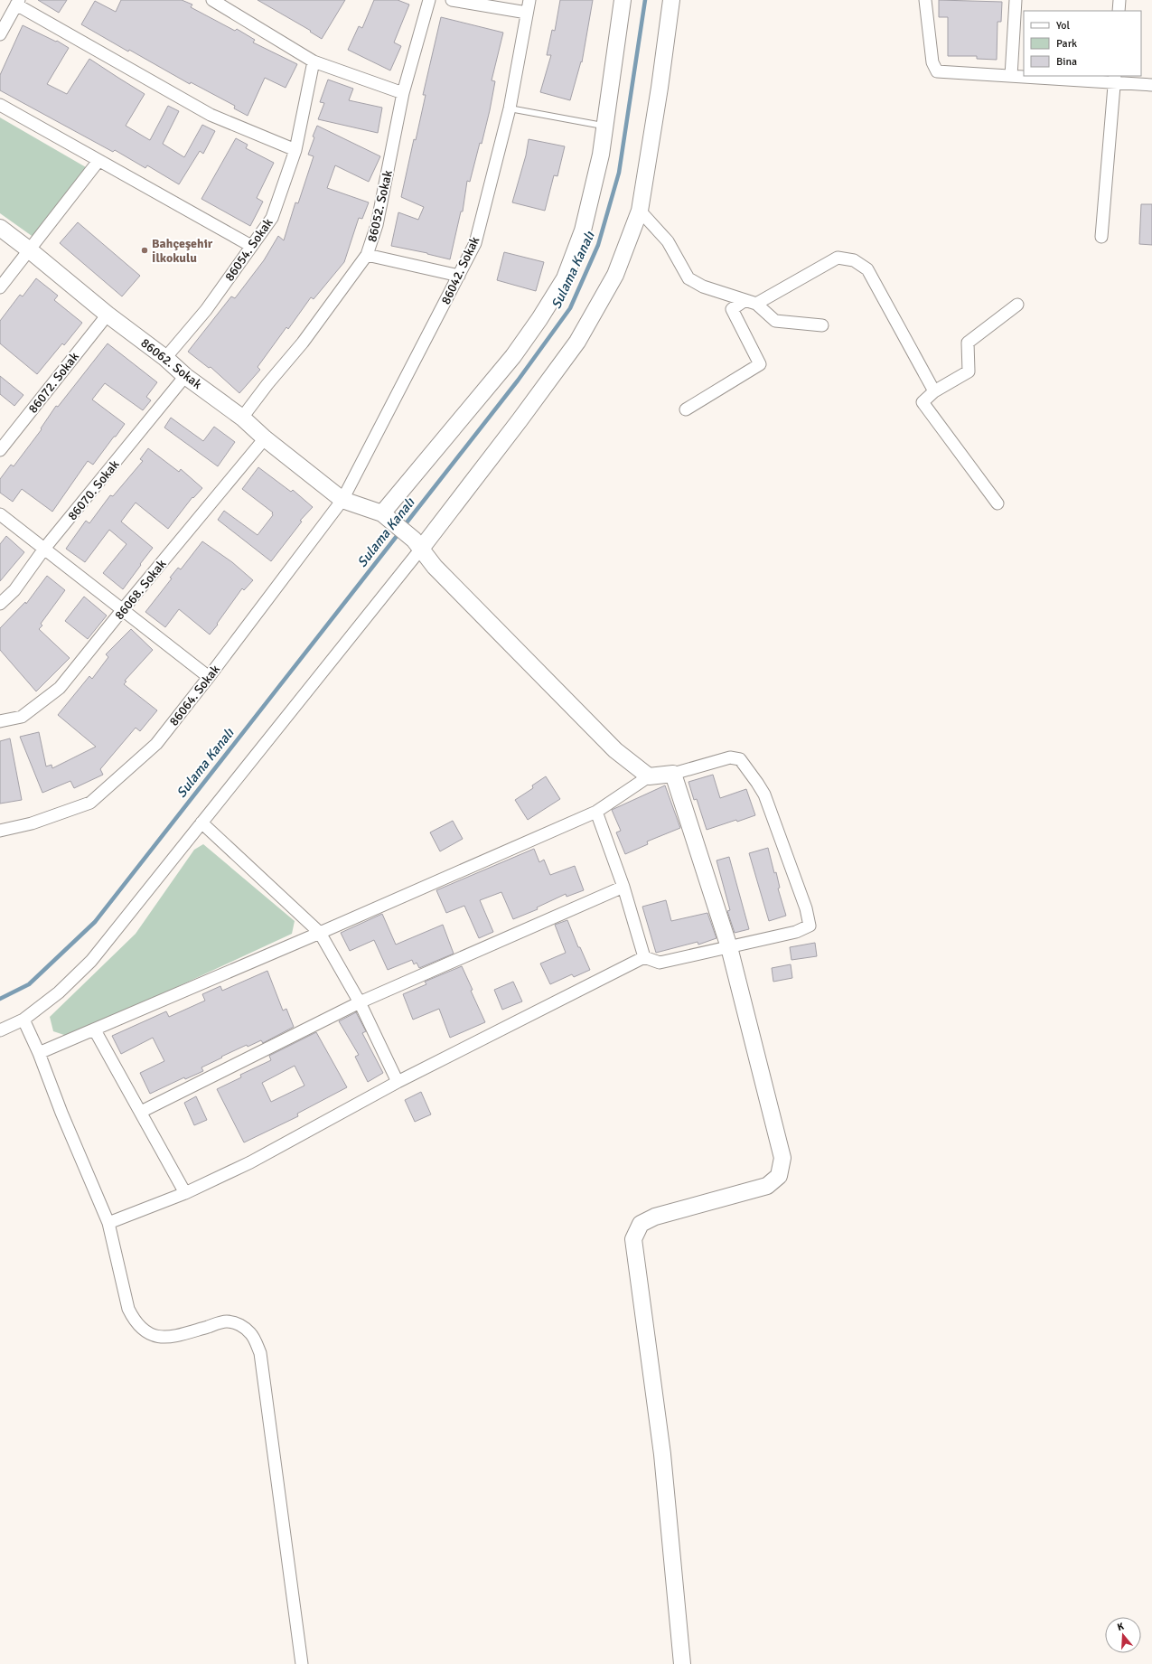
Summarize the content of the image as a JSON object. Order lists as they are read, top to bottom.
{
  "streets": {
    "main road": ["86062. Sokak"],
    "street": [
      "86052. Sokak",
      "86054. Sokak",
      "86042. Sokak",
      "86072. Sokak",
      "86070. Sokak",
      "86068. Sokak",
      "86064. Sokak"
    ]
  },
  "crossings": [
    ["86052. Sokak", "86062. Sokak"],
    ["86054. Sokak", "86062. Sokak"],
    ["86042. Sokak", "86062. Sokak"],
    ["86042. Sokak", "86064. Sokak"],
    ["86062. Sokak", "86072. Sokak"],
    ["86062. Sokak", "86070. Sokak"],
    ["86062. Sokak", "86068. Sokak"],
    ["86062. Sokak", "86064. Sokak"]
  ],
  "water": ["Sulama Kanalı"],
  "places": ["Bahçeşehir İlkokulu"],
  "legend": ["Yol", "Park", "Bina"],
  "north": "top"
}
